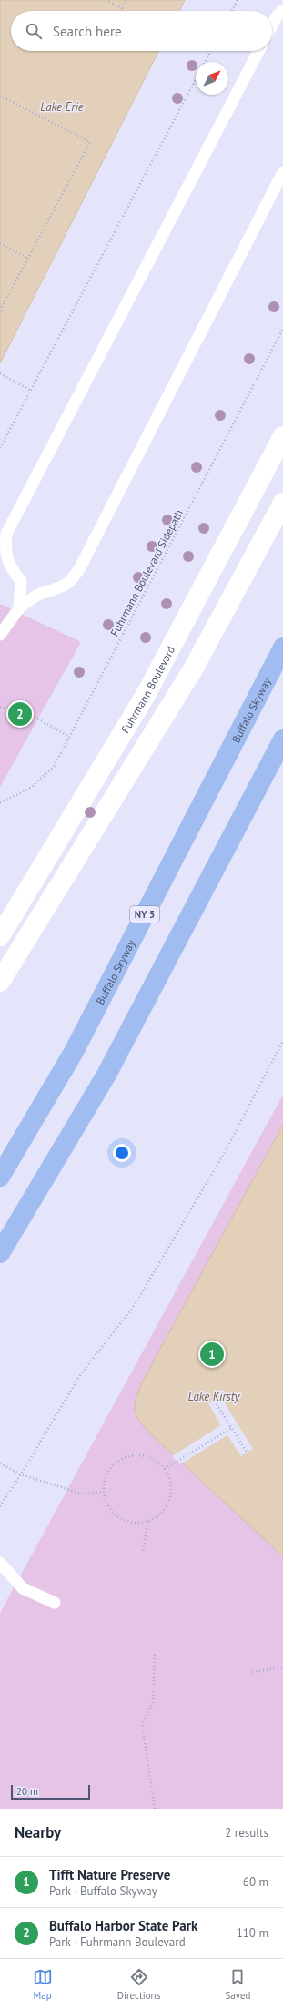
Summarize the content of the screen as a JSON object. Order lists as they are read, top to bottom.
{
  "streets": {
    "highway": ["Buffalo Skyway", "NY 5"],
    "street": ["Fuhrmann Boulevard"],
    "path": ["Fuhrmann Boulevard Sidepath"]
  },
  "water": ["Lake Erie", "Lake Kirsty"],
  "scale_bar": "20 m",
  "north": "top right",
  "page": {
    "search": "Search here",
    "pins": ["2", "1"],
    "scale": "20 m",
    "heading": ["Nearby", "2 results"],
    "list": [
      {
        "mark": "1",
        "name": "Tifft Nature Preserve",
        "note": "Park · Buffalo Skyway",
        "value": "60 m"
      },
      {
        "mark": "2",
        "name": "Buffalo Harbor State Park",
        "note": "Park · Fuhrmann Boulevard",
        "value": "110 m"
      }
    ],
    "nav": ["Map", "Directions", "Saved"]
  }
}
